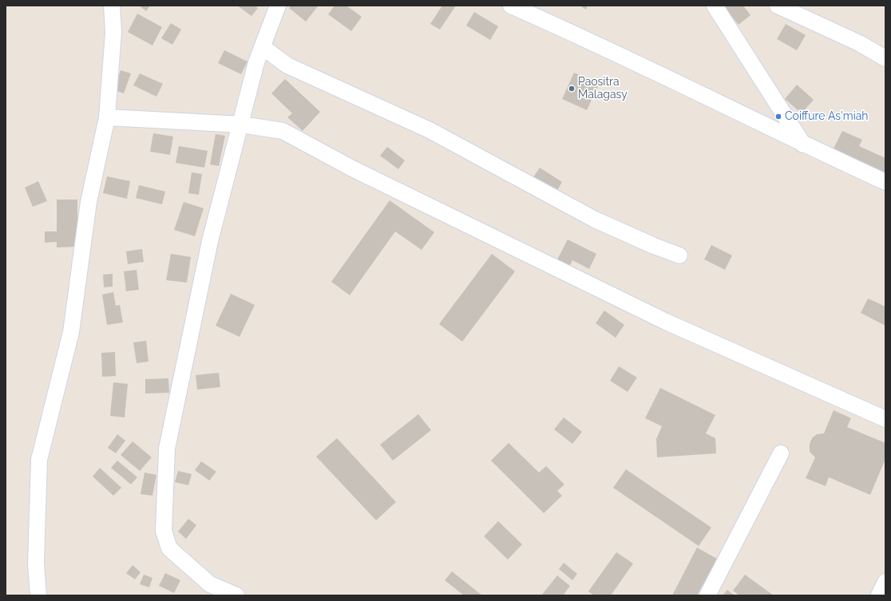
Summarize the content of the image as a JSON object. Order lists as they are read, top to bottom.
{
  "places": ["Paositra Malagasy", "Coiffure As'miah"]
}
